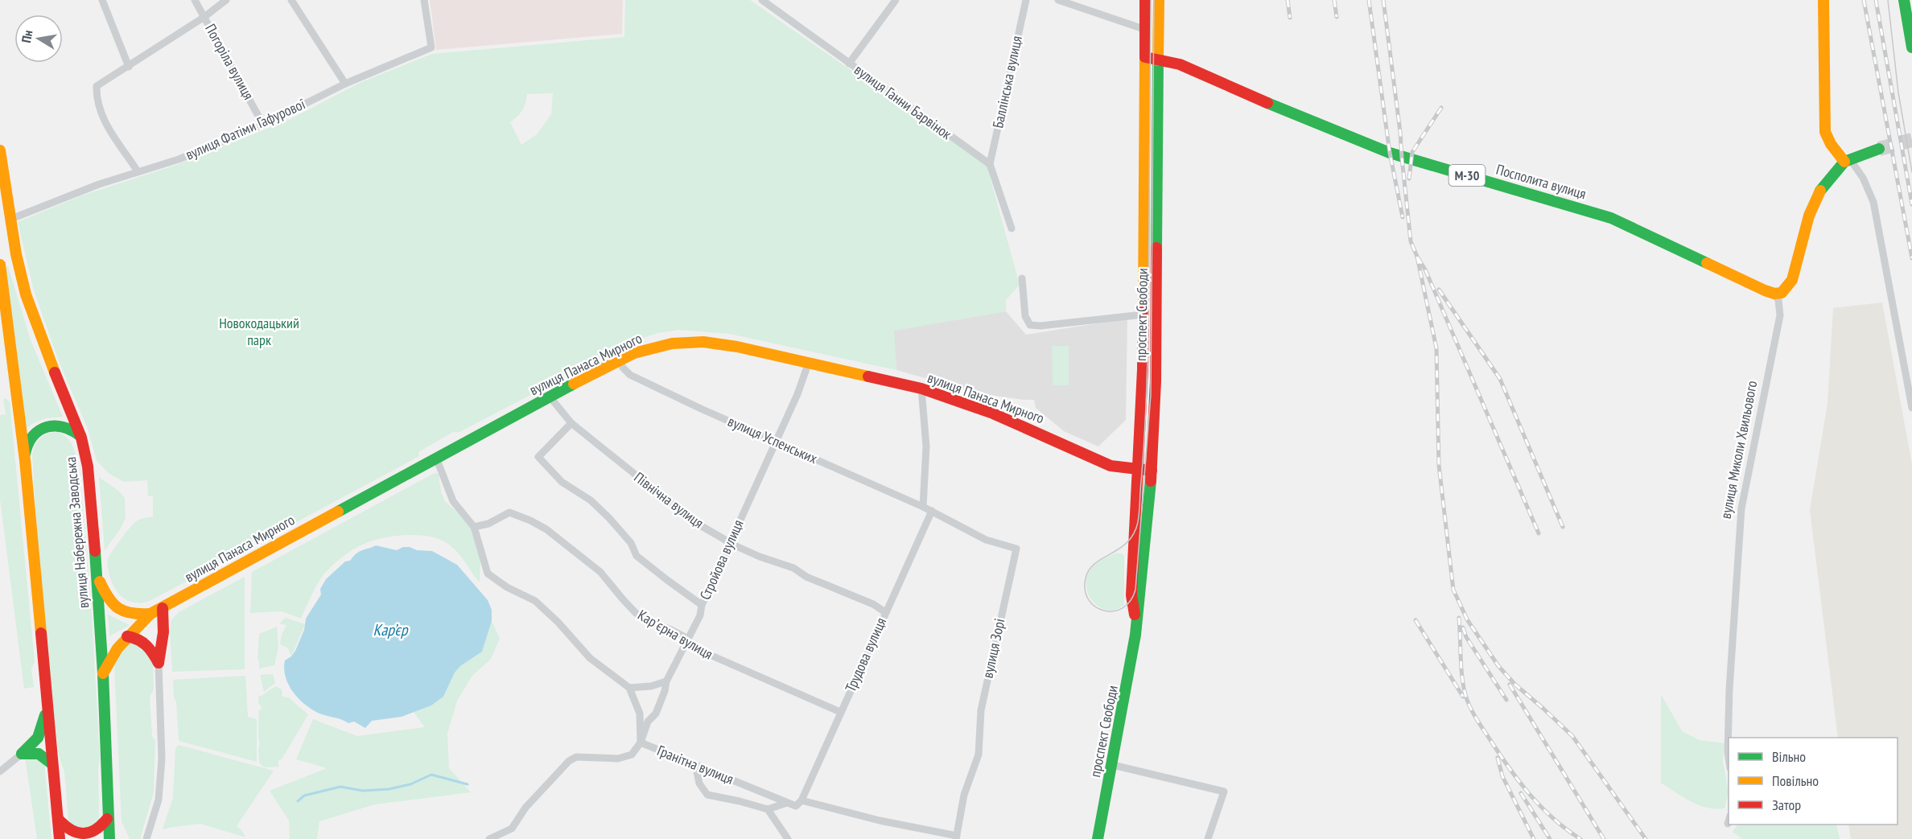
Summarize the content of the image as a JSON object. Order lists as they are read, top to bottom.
{
  "streets": {
    "main road": [
      "М-30",
      "Посполита вулиця",
      "проспект Свободи",
      "вулиця Панаса Мирного",
      "вулиця Набережна Заводська"
    ],
    "street": [
      "Погоріла вулиця",
      "Баллінська вулиця",
      "вулиця Ганни Барвінок",
      "вулиця Фатіми Гафурової",
      "вулиця Успенських",
      "вулиця Миколи Хвильового",
      "Північна вулиця",
      "Стройова вулиця",
      "Карʼєрна вулиця",
      "вулиця Зорі",
      "Трудова вулиця",
      "Гранітна вулиця"
    ]
  },
  "crossings": [
    ["Погоріла вулиця", "вулиця Фатіми Гафурової"],
    ["Баллінська вулиця", "вулиця Ганни Барвінок"],
    ["вулиця Фатіми Гафурової", "вулиця Набережна Заводська"],
    ["М-30", "Посполита вулиця"],
    ["М-30", "проспект Свободи"],
    ["Посполита вулиця", "проспект Свободи"],
    ["Посполита вулиця", "вулиця Миколи Хвильового"],
    ["проспект Свободи", "вулиця Панаса Мирного"],
    ["вулиця Панаса Мирного", "вулиця Успенських"],
    ["вулиця Панаса Мирного", "Північна вулиця"],
    ["вулиця Панаса Мирного", "Стройова вулиця"],
    ["вулиця Успенських", "Стройова вулиця"],
    ["вулиця Успенських", "вулиця Зорі"],
    ["вулиця Успенських", "Трудова вулиця"],
    ["Північна вулиця", "Стройова вулиця"],
    ["Північна вулиця", "Трудова вулиця"],
    ["Стройова вулиця", "Карʼєрна вулиця"],
    ["Стройова вулиця", "Гранітна вулиця"],
    ["Карʼєрна вулиця", "Трудова вулиця"],
    ["вулиця Зорі", "Трудова вулиця"]
  ],
  "water": ["Кар’єр"],
  "parks": ["Новокодацький парк"],
  "legend": ["Вільно", "Повільно", "Затор"],
  "north": "left"
}
